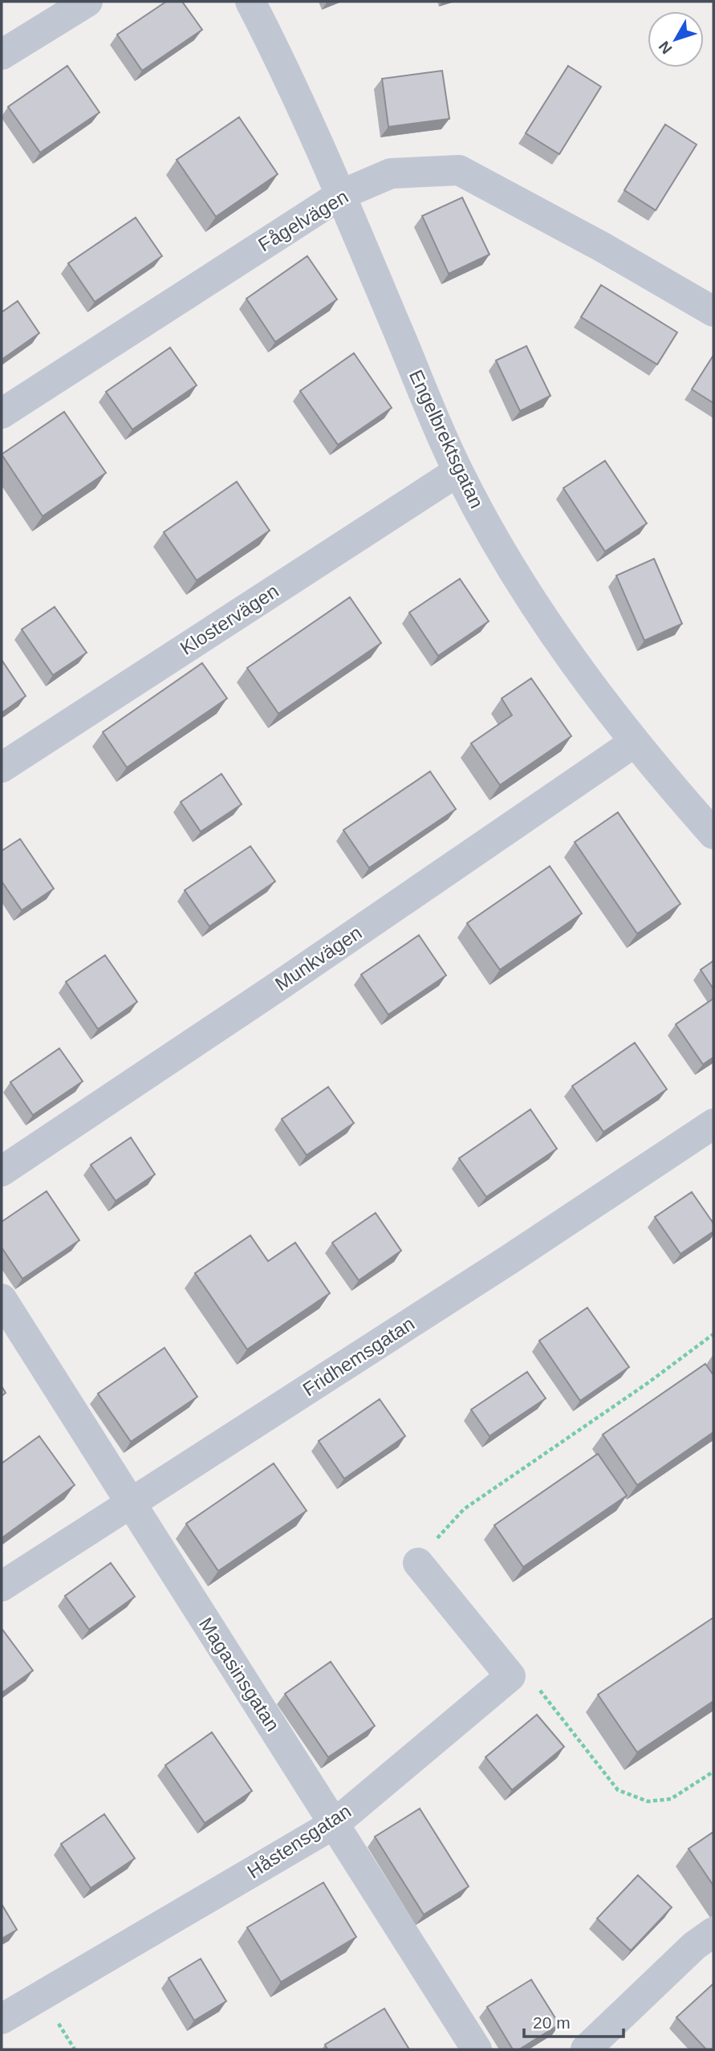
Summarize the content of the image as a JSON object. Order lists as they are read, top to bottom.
{
  "streets": {
    "street": [
      "Fågelvägen",
      "Engelbrektsgatan",
      "Klostervägen",
      "Munkvägen",
      "Fridhemsgatan",
      "Magasinsgatan",
      "Håstensgatan"
    ]
  },
  "crossings": [
    ["Fågelvägen", "Engelbrektsgatan"],
    ["Engelbrektsgatan", "Klostervägen"],
    ["Engelbrektsgatan", "Munkvägen"],
    ["Fridhemsgatan", "Magasinsgatan"],
    ["Magasinsgatan", "Håstensgatan"]
  ],
  "scale_bar": "20 m",
  "north": "bottom left"
}
